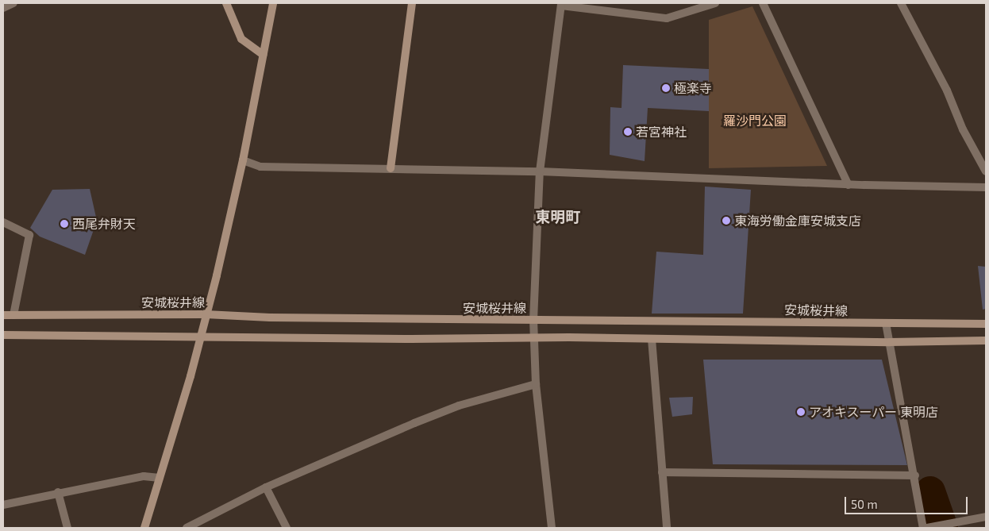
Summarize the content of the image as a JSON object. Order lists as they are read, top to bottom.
{
  "streets": {
    "main road": ["安城桜井線"]
  },
  "districts": ["東明町"],
  "parks": ["羅沙門公園"],
  "places": [
    "極楽寺",
    "若宮神社",
    "東海労働金庫安城支店",
    "西尾弁財天",
    "アオキスーパー 東明店"
  ],
  "scale_bar": "50 m"
}
